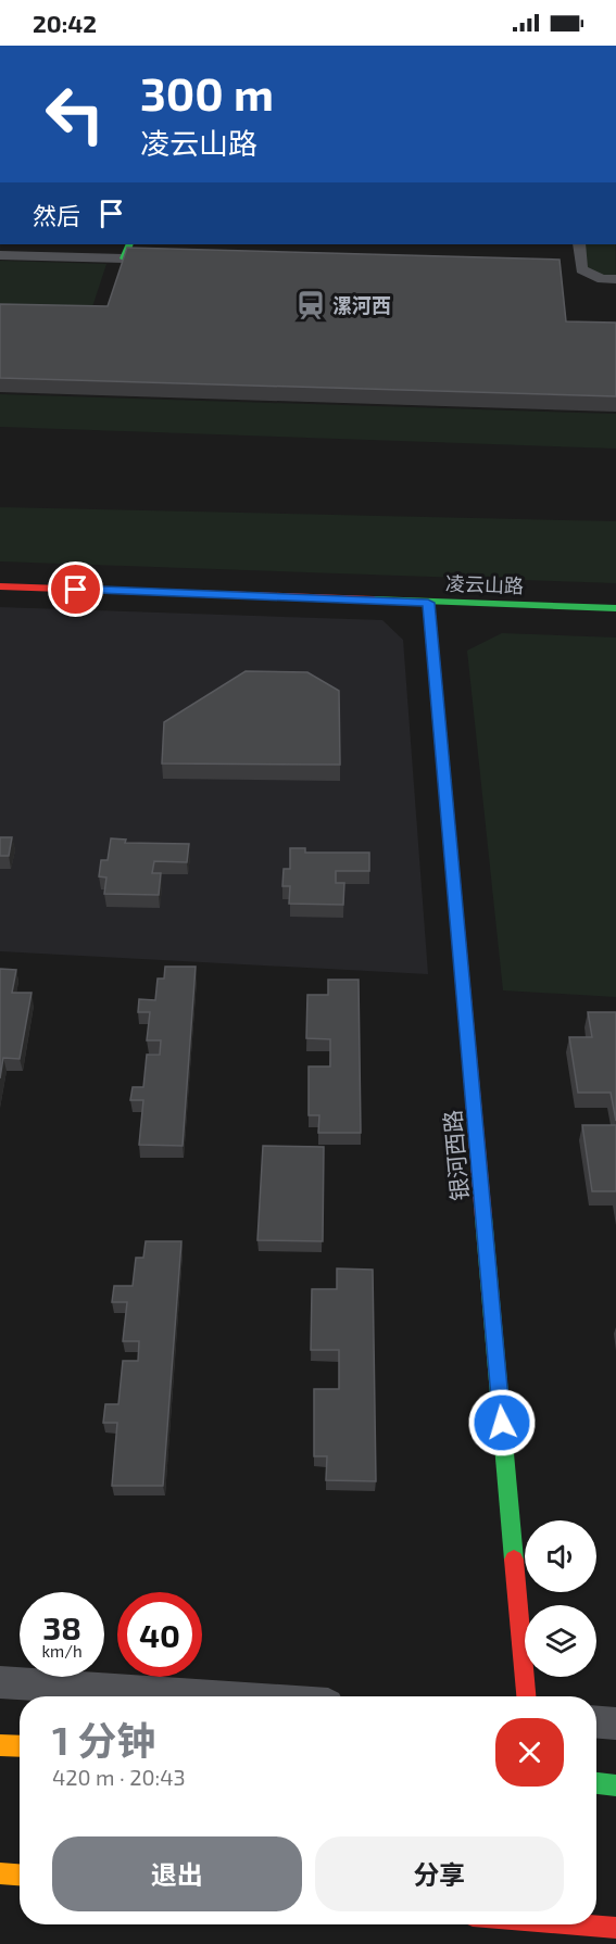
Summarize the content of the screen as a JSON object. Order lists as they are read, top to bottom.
{
  "streets": {
    "street": ["凌云山路", "银河西路"]
  },
  "crossings": [
    ["凌云山路", "银河西路"]
  ],
  "places": {
    "station": ["漯河西"]
  },
  "page": {
    "status": "20:42",
    "turn": ["300 m", "凌云山路"],
    "then": "然后",
    "speed": "38 km/h",
    "limit": "40",
    "heading": ["1 分钟", "420 m · 20:43"],
    "buttons": ["退出", "分享"]
  }
}
